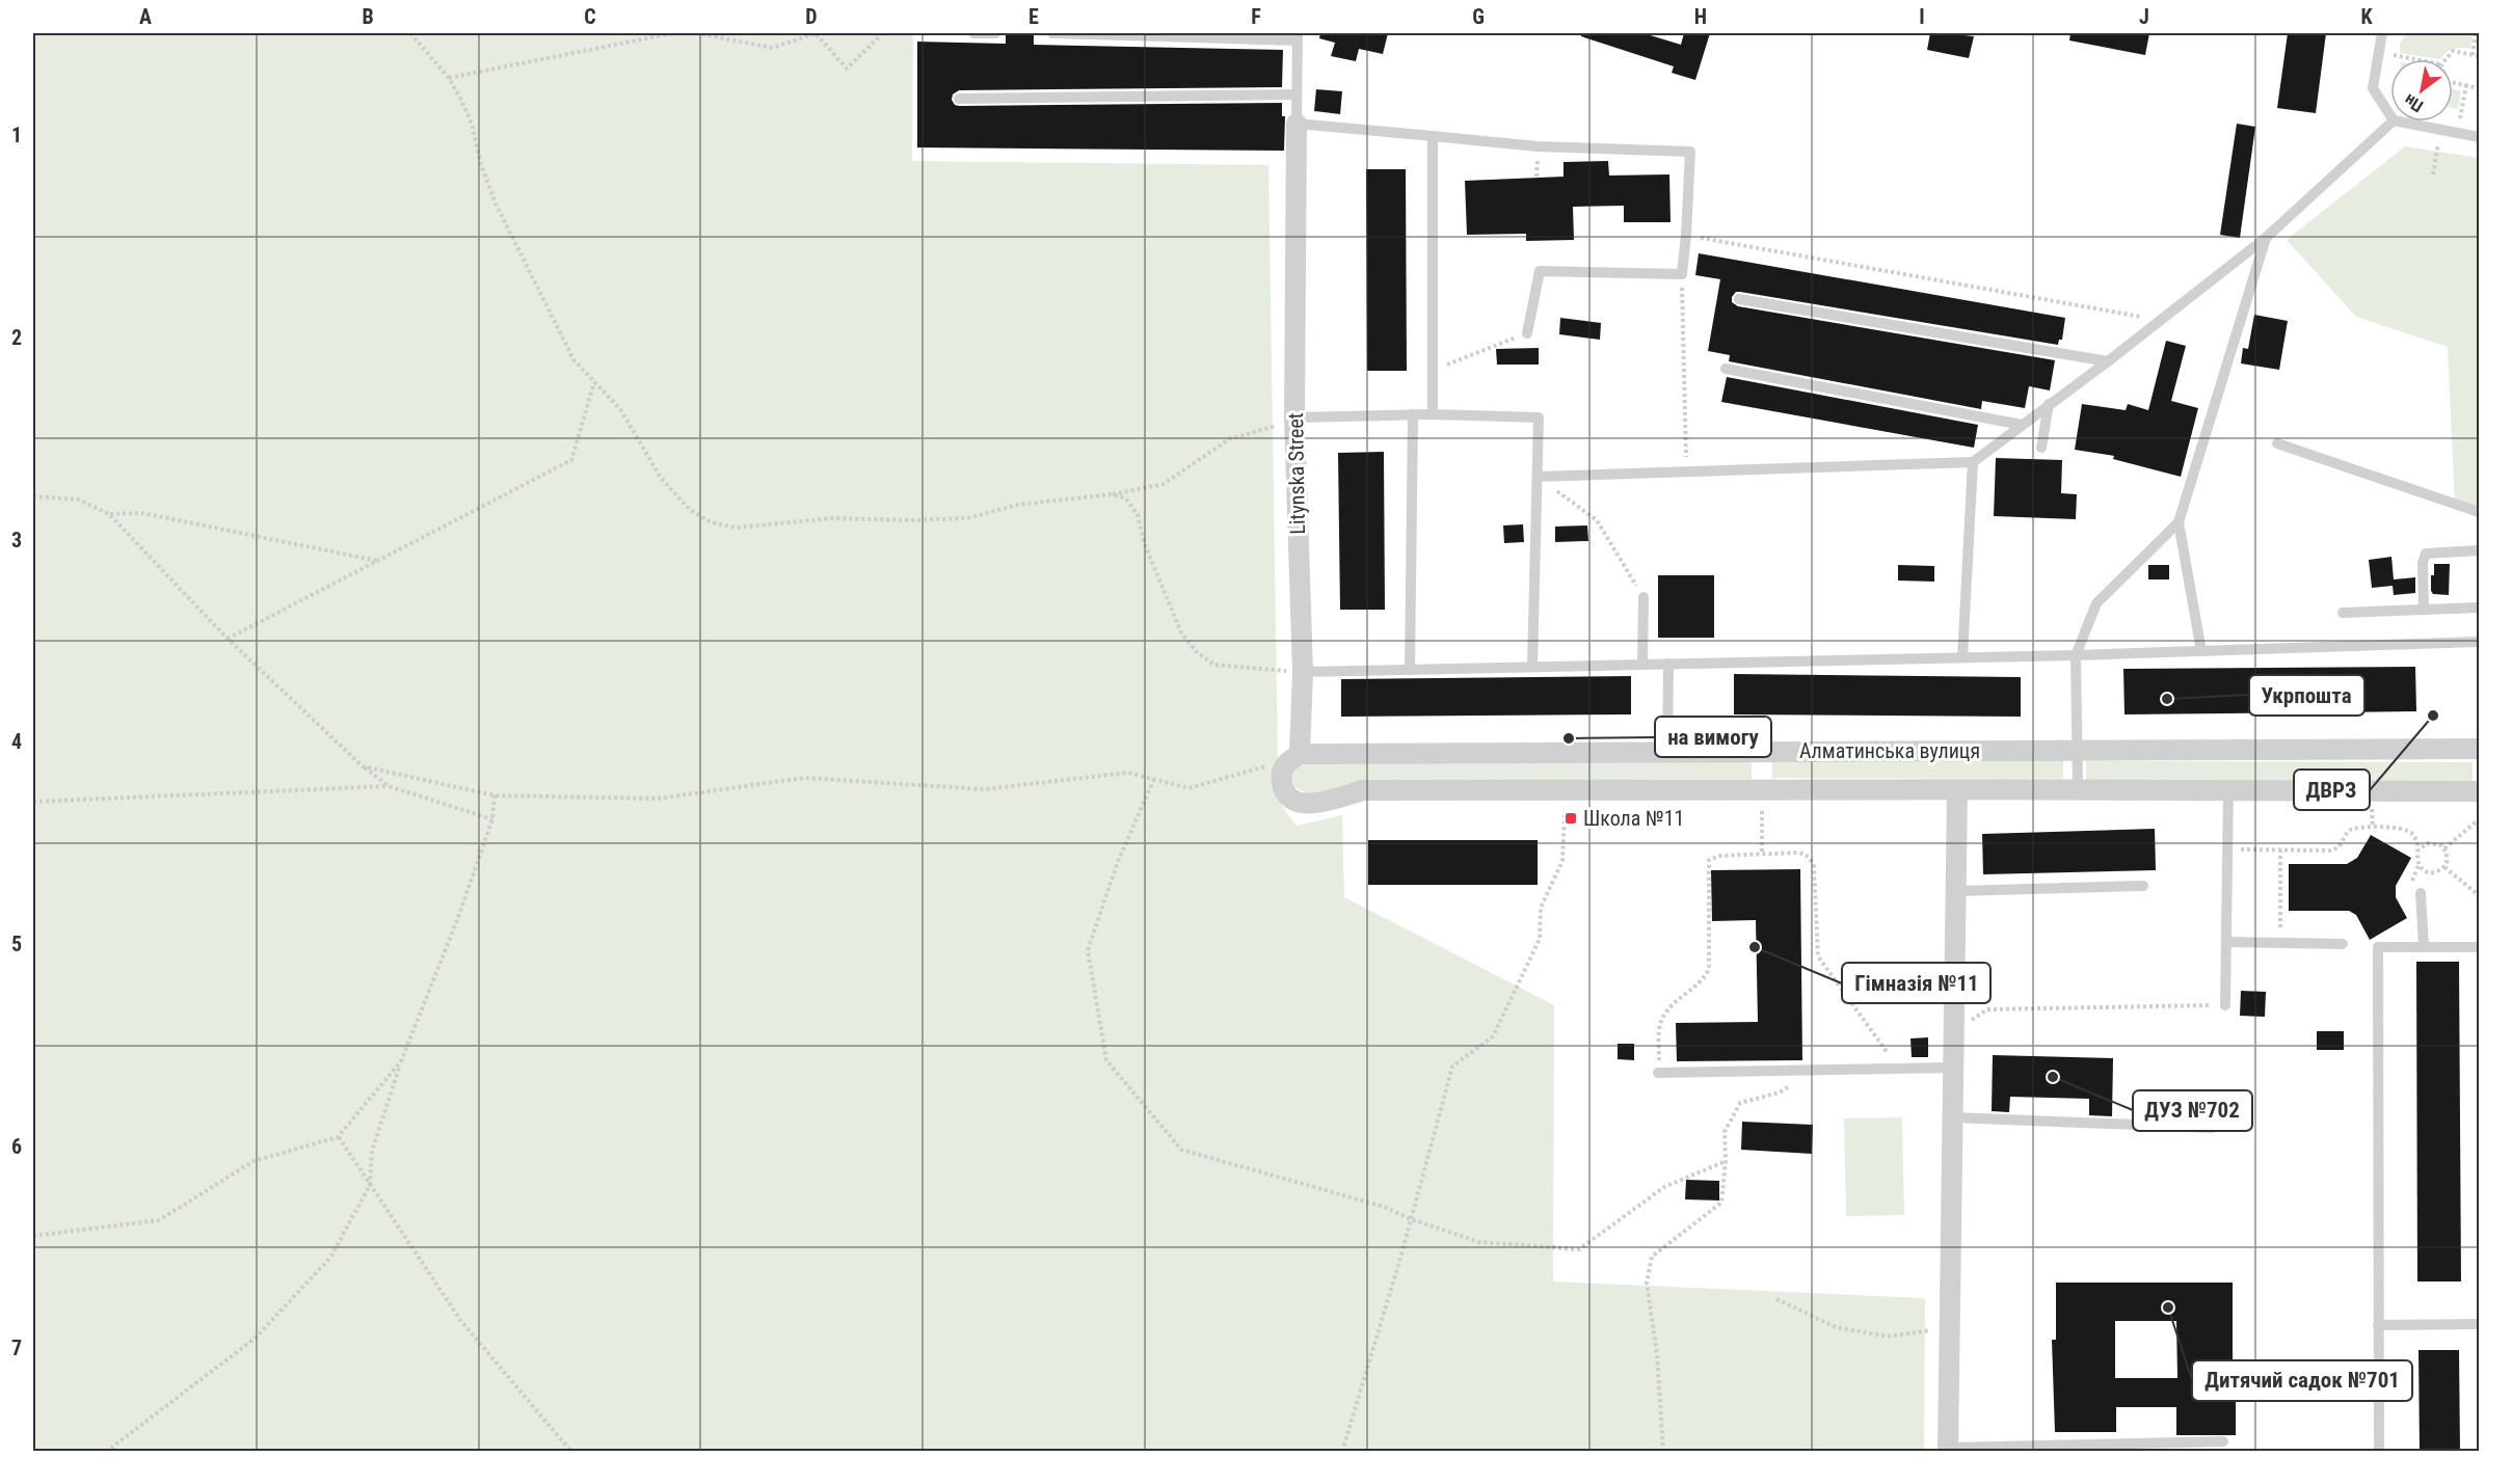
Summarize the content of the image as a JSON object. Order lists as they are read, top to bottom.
{
  "streets": {
    "street": ["Litynska Street", "Алматинська вулиця"]
  },
  "crossings": [
    ["Litynska Street", "Алматинська вулиця"]
  ],
  "places": {
    "other": [
      "Укрпошта",
      "ДВРЗ",
      "на вимогу",
      "Гімназія №11",
      "ДУЗ №702",
      "Дитячий садок №701"
    ],
    "transit": ["Школа №11"]
  },
  "north": "bottom left",
  "grid": {
    "columns": [
      "A",
      "B",
      "C",
      "D",
      "E",
      "F",
      "G",
      "H",
      "I",
      "J",
      "K"
    ],
    "rows": [
      "1",
      "2",
      "3",
      "4",
      "5",
      "6",
      "7"
    ]
  }
}
